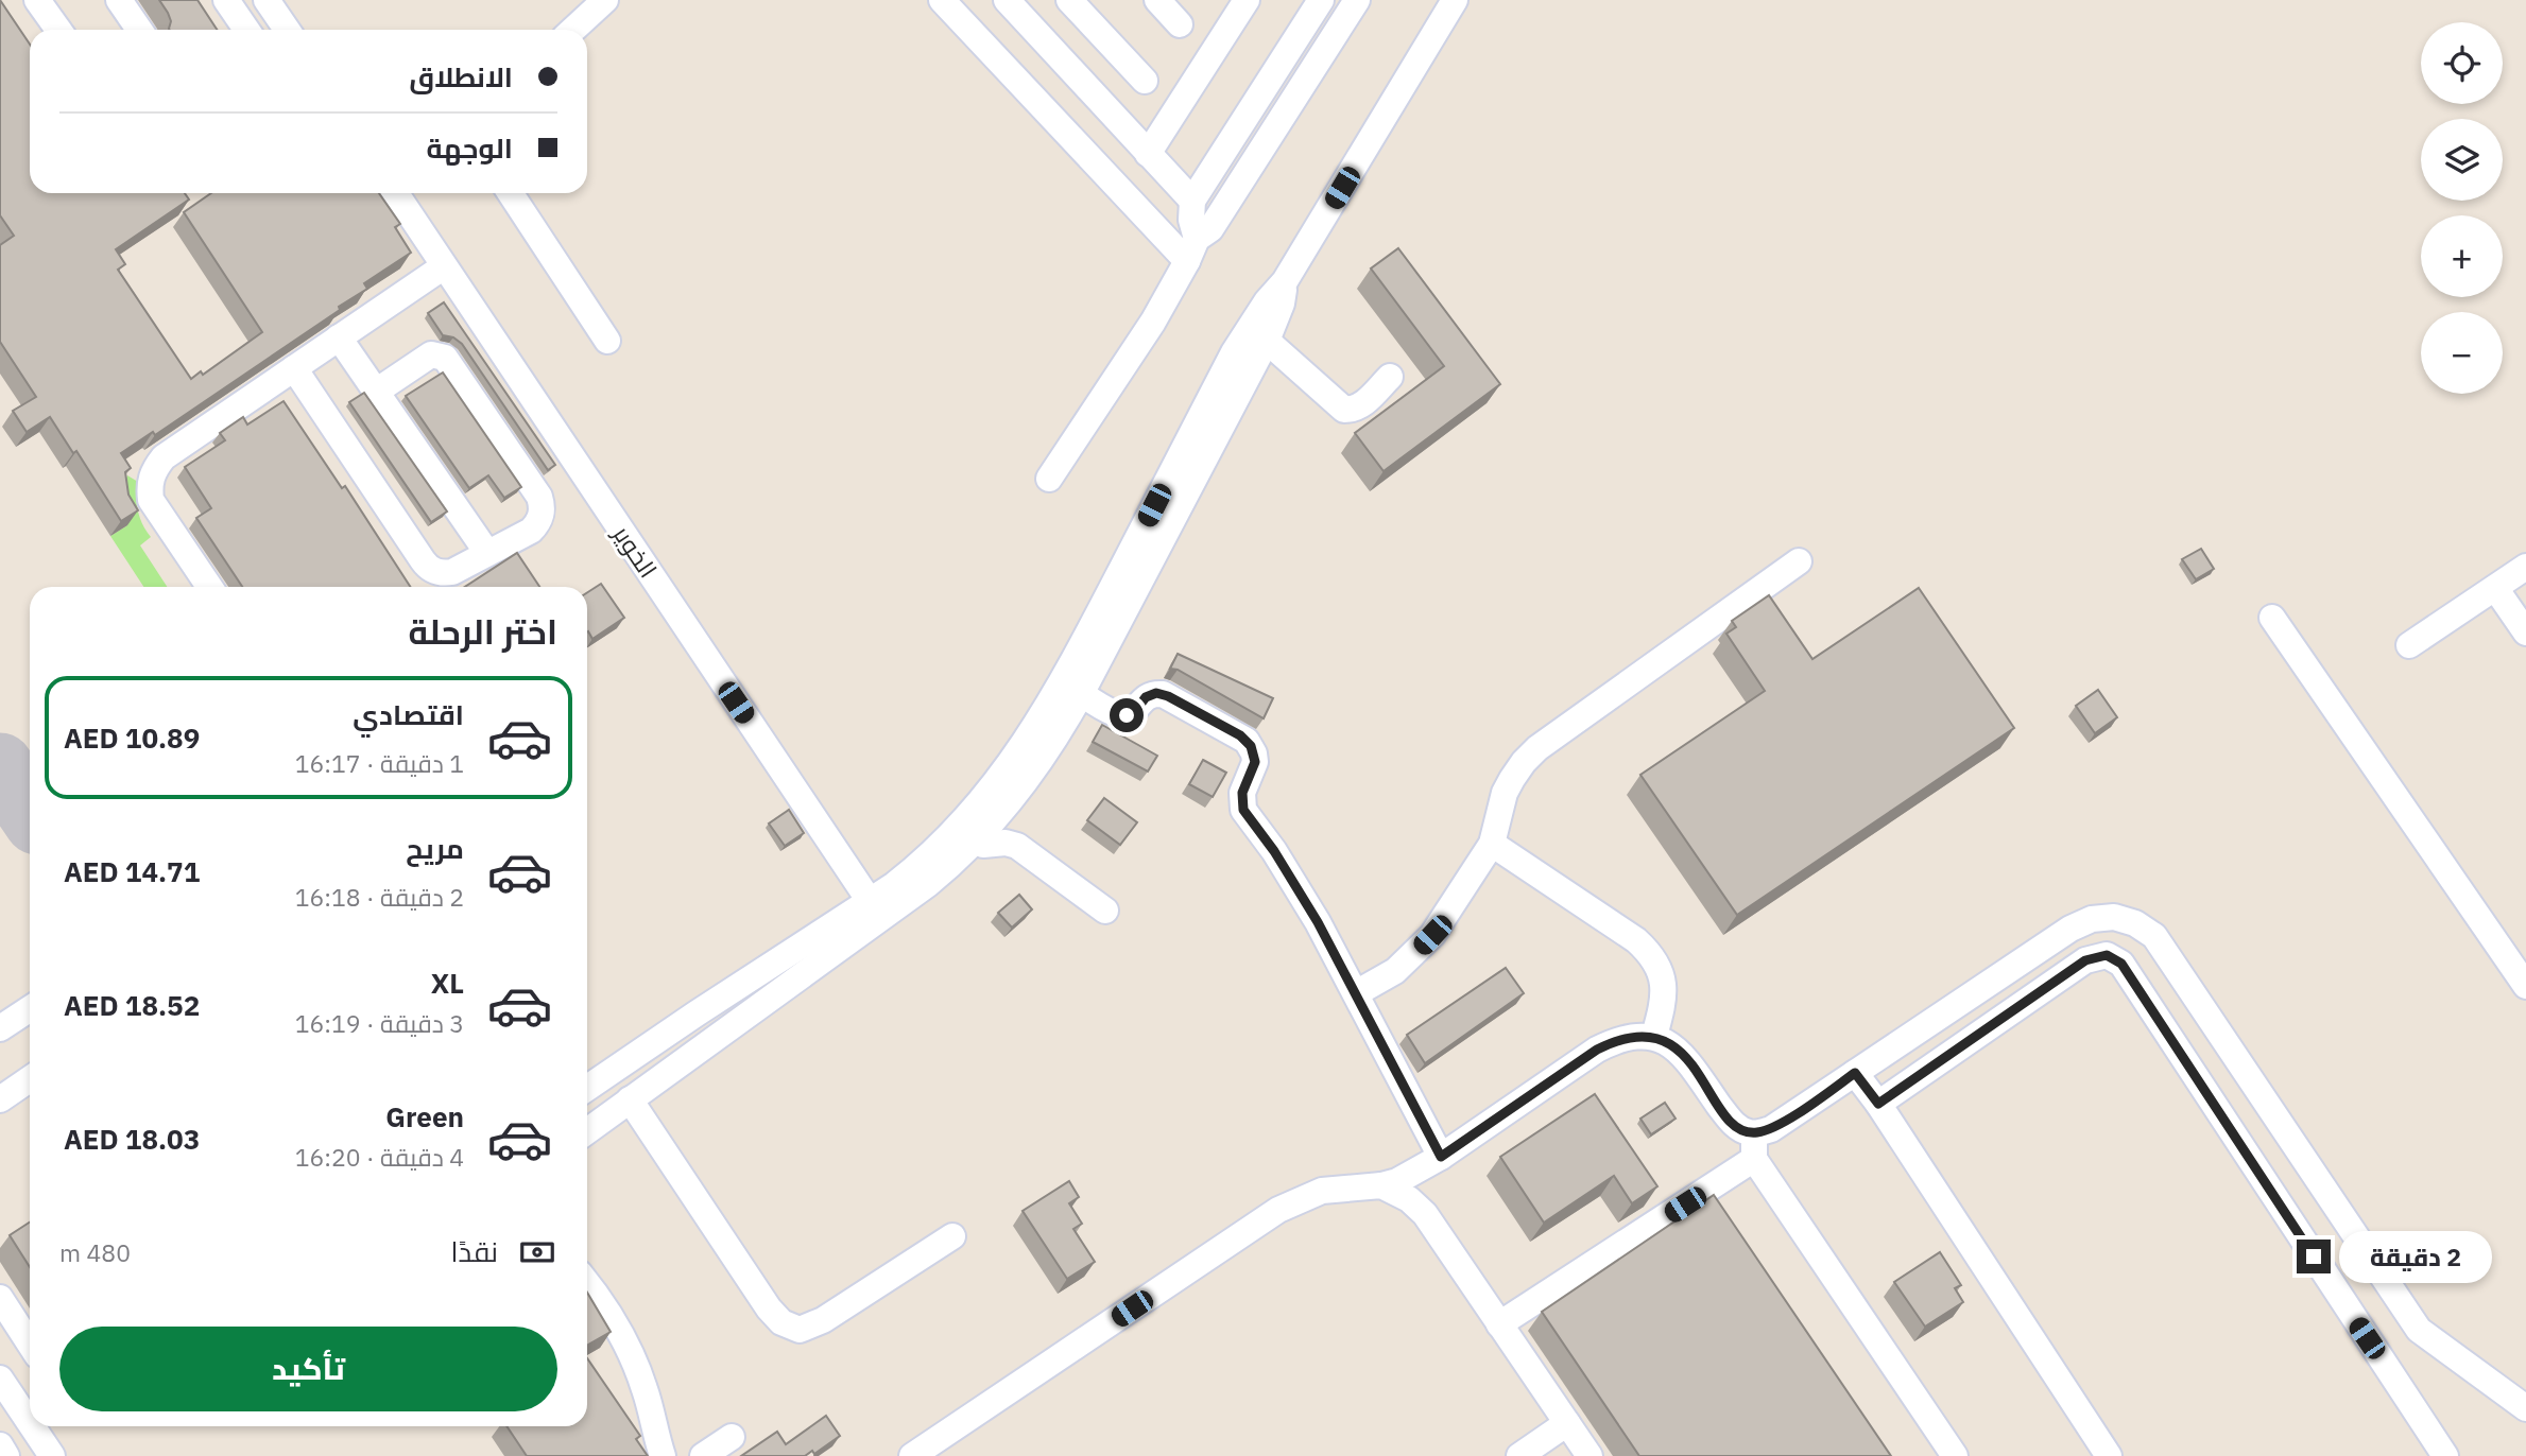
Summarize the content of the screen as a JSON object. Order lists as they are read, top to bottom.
{
  "streets": {
    "street": ["الخوير"]
  },
  "page": {
    "map_buttons": ["+", "−"],
    "banner": ["الانطلاق", "الوجهة"],
    "heading": "اختر الرحلة",
    "list": [
      {
        "name": "اقتصادي",
        "note": "1 دقيقة · 16:17",
        "value": "AED 10.89"
      },
      {
        "name": "مريح",
        "note": "2 دقيقة · 16:18",
        "value": "AED 14.71"
      },
      {
        "name": "XL",
        "note": "3 دقيقة · 16:19",
        "value": "AED 18.52"
      },
      {
        "name": "Green",
        "note": "4 دقيقة · 16:20",
        "value": "AED 18.03"
      }
    ],
    "pay": ["نقدًا", "480 m"],
    "bubble": "2 دقيقة",
    "buttons": "تأكيد"
  }
}
